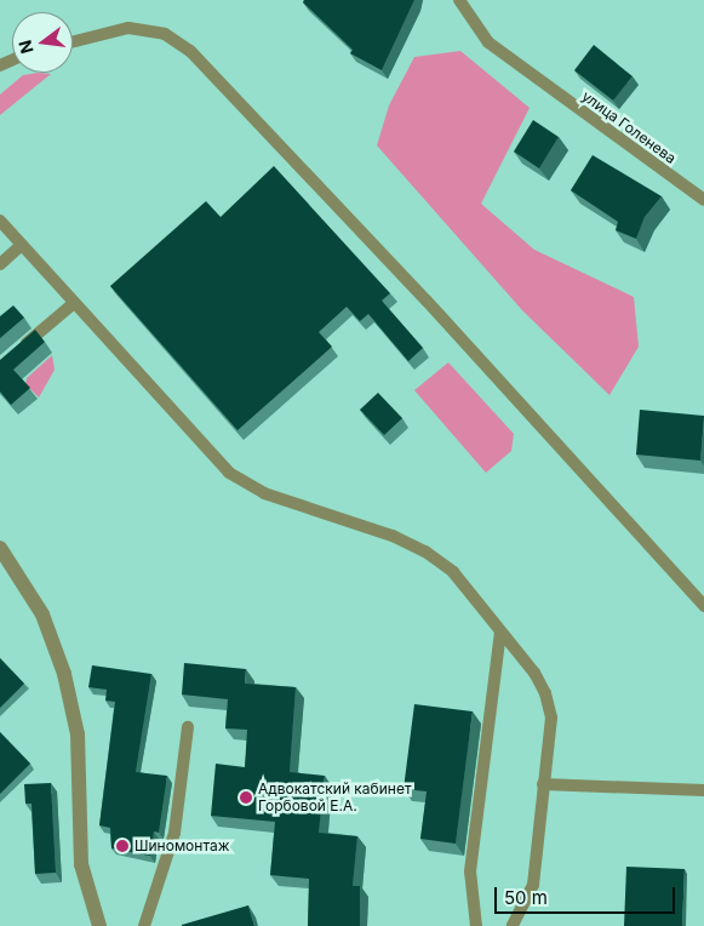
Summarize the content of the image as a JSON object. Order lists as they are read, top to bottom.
{
  "streets": {
    "lane": ["улица Голенева"]
  },
  "places": ["Адвокатский кабинет Горбовой Е.А.", "Шиномонтаж"],
  "scale_bar": "50 m",
  "north": "left"
}
